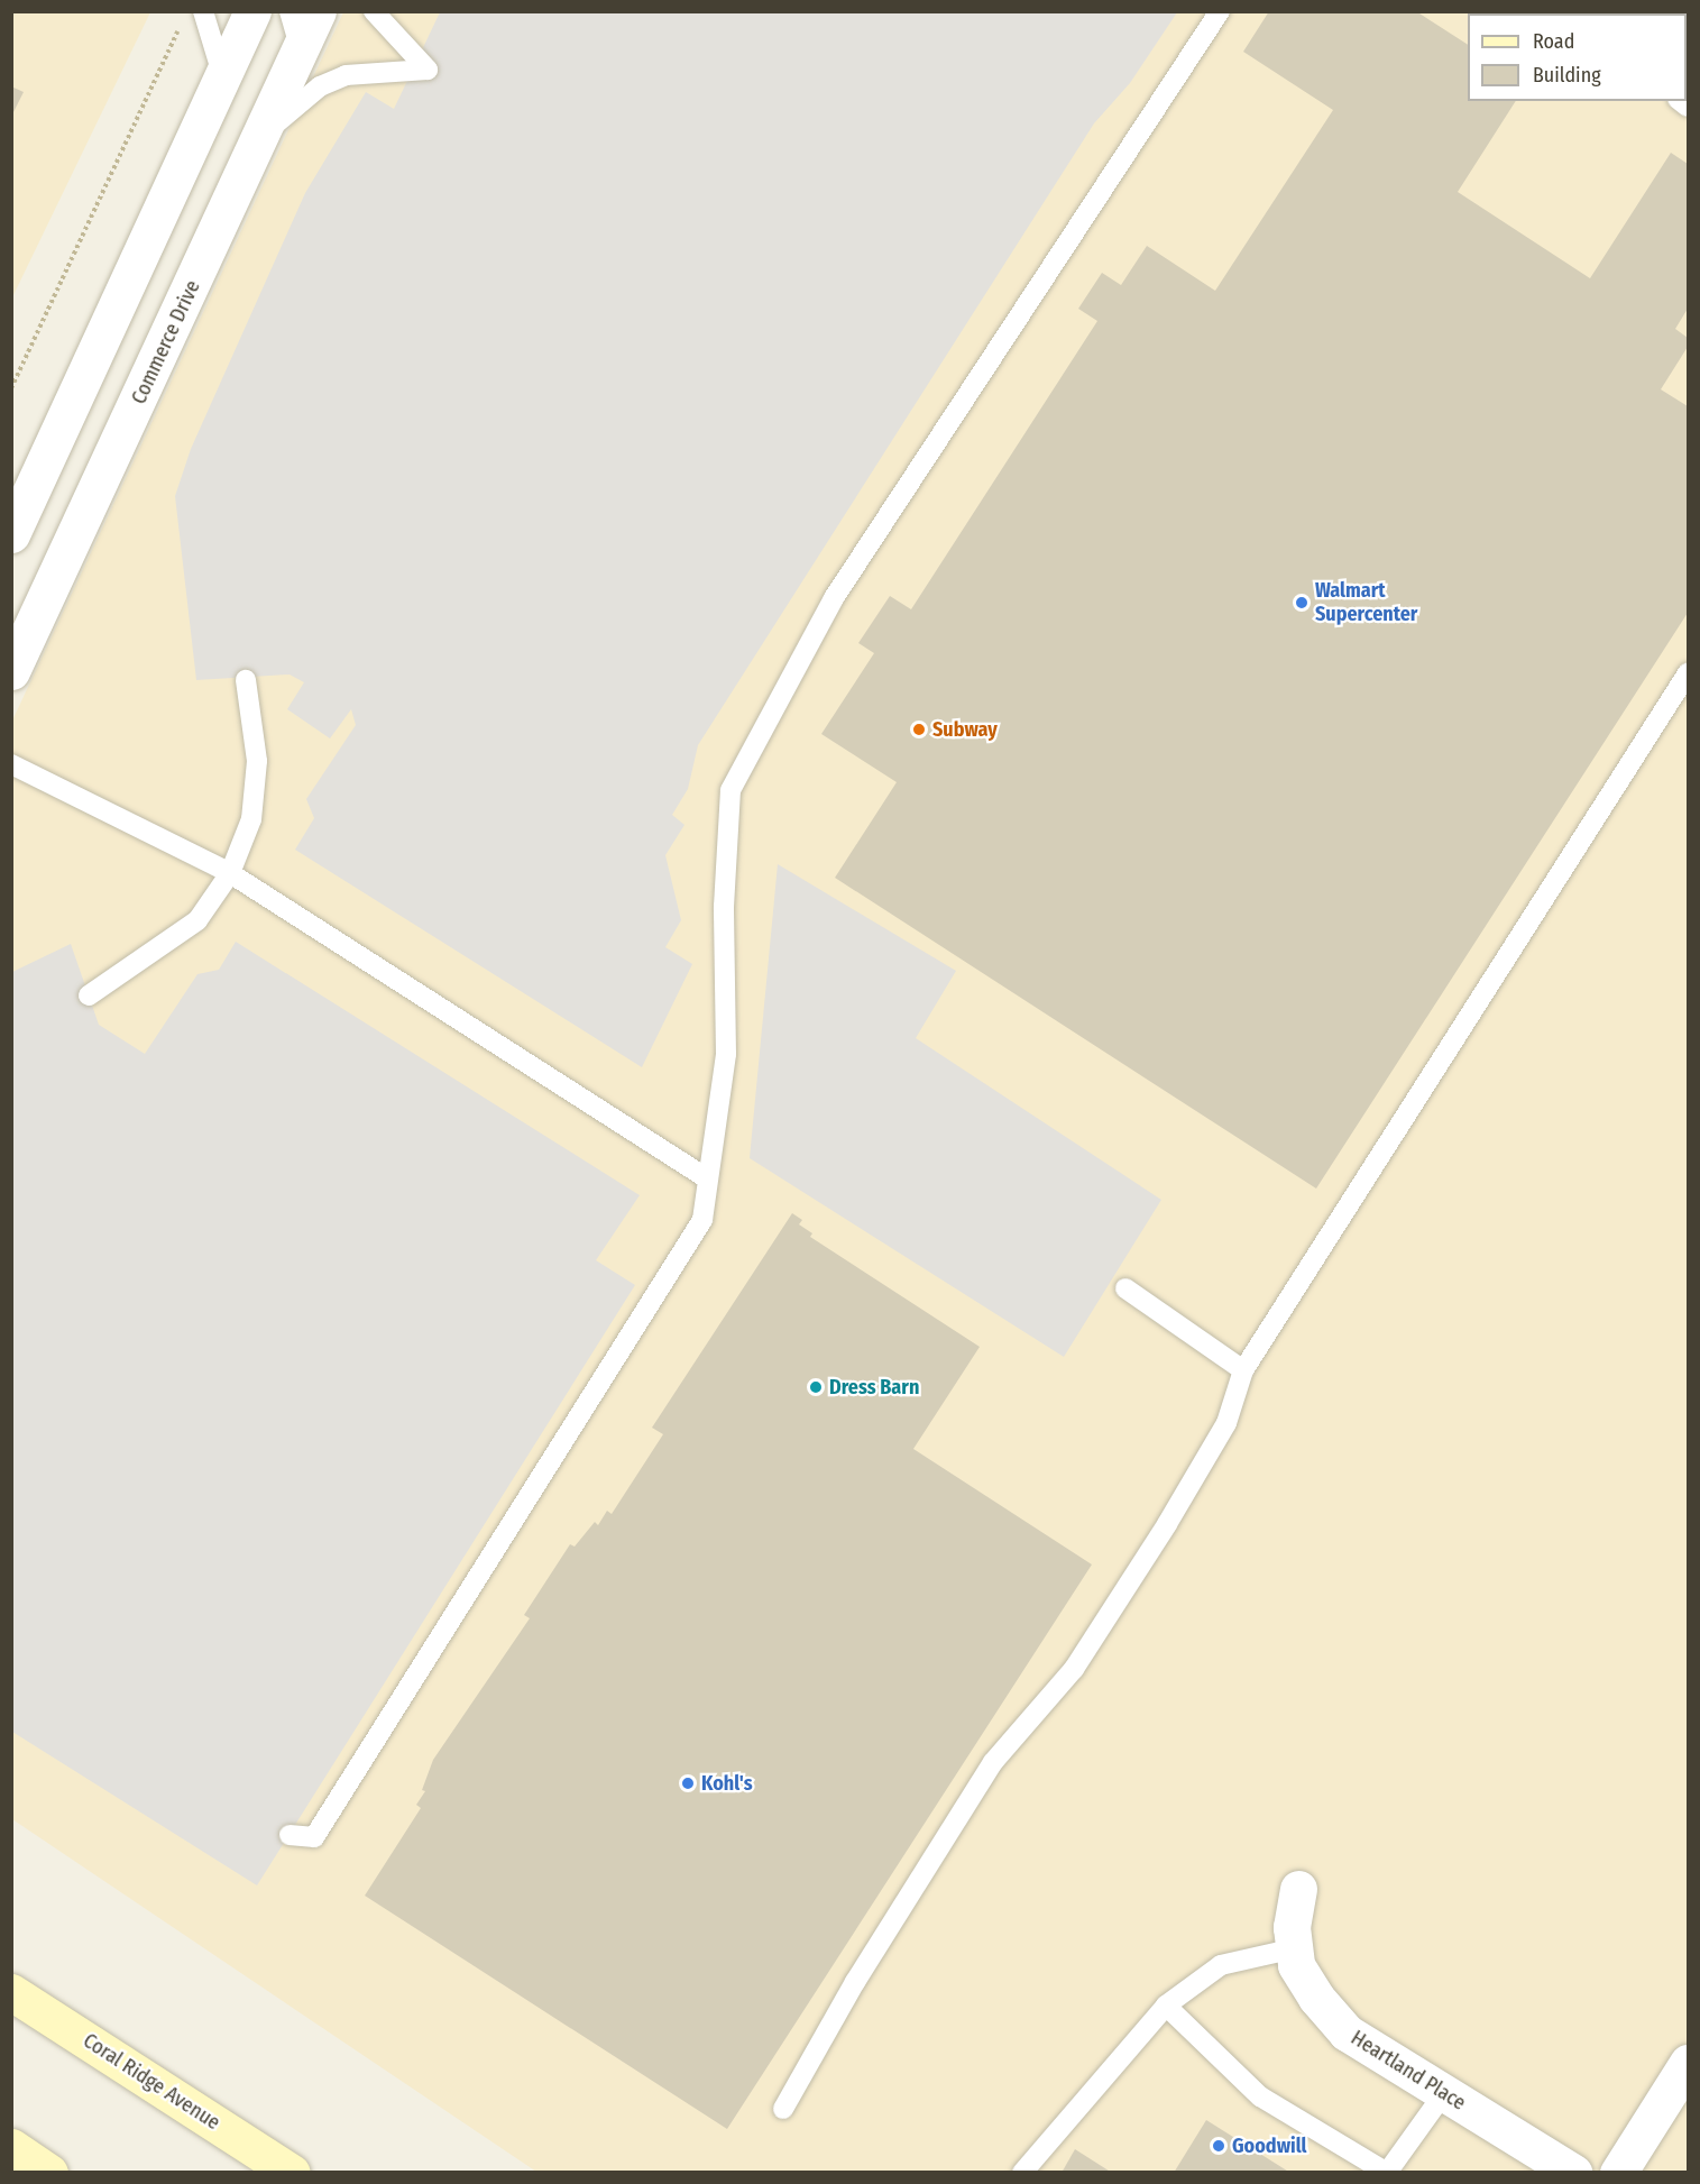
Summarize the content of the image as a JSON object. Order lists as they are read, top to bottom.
{
  "streets": {
    "main road": ["Coral Ridge Avenue"],
    "street": ["Commerce Drive", "Heartland Place"]
  },
  "places": [
    "Walmart Supercenter",
    "Subway",
    "Dress Barn",
    "Kohl's",
    "Goodwill"
  ],
  "legend": ["Road", "Building"]
}
